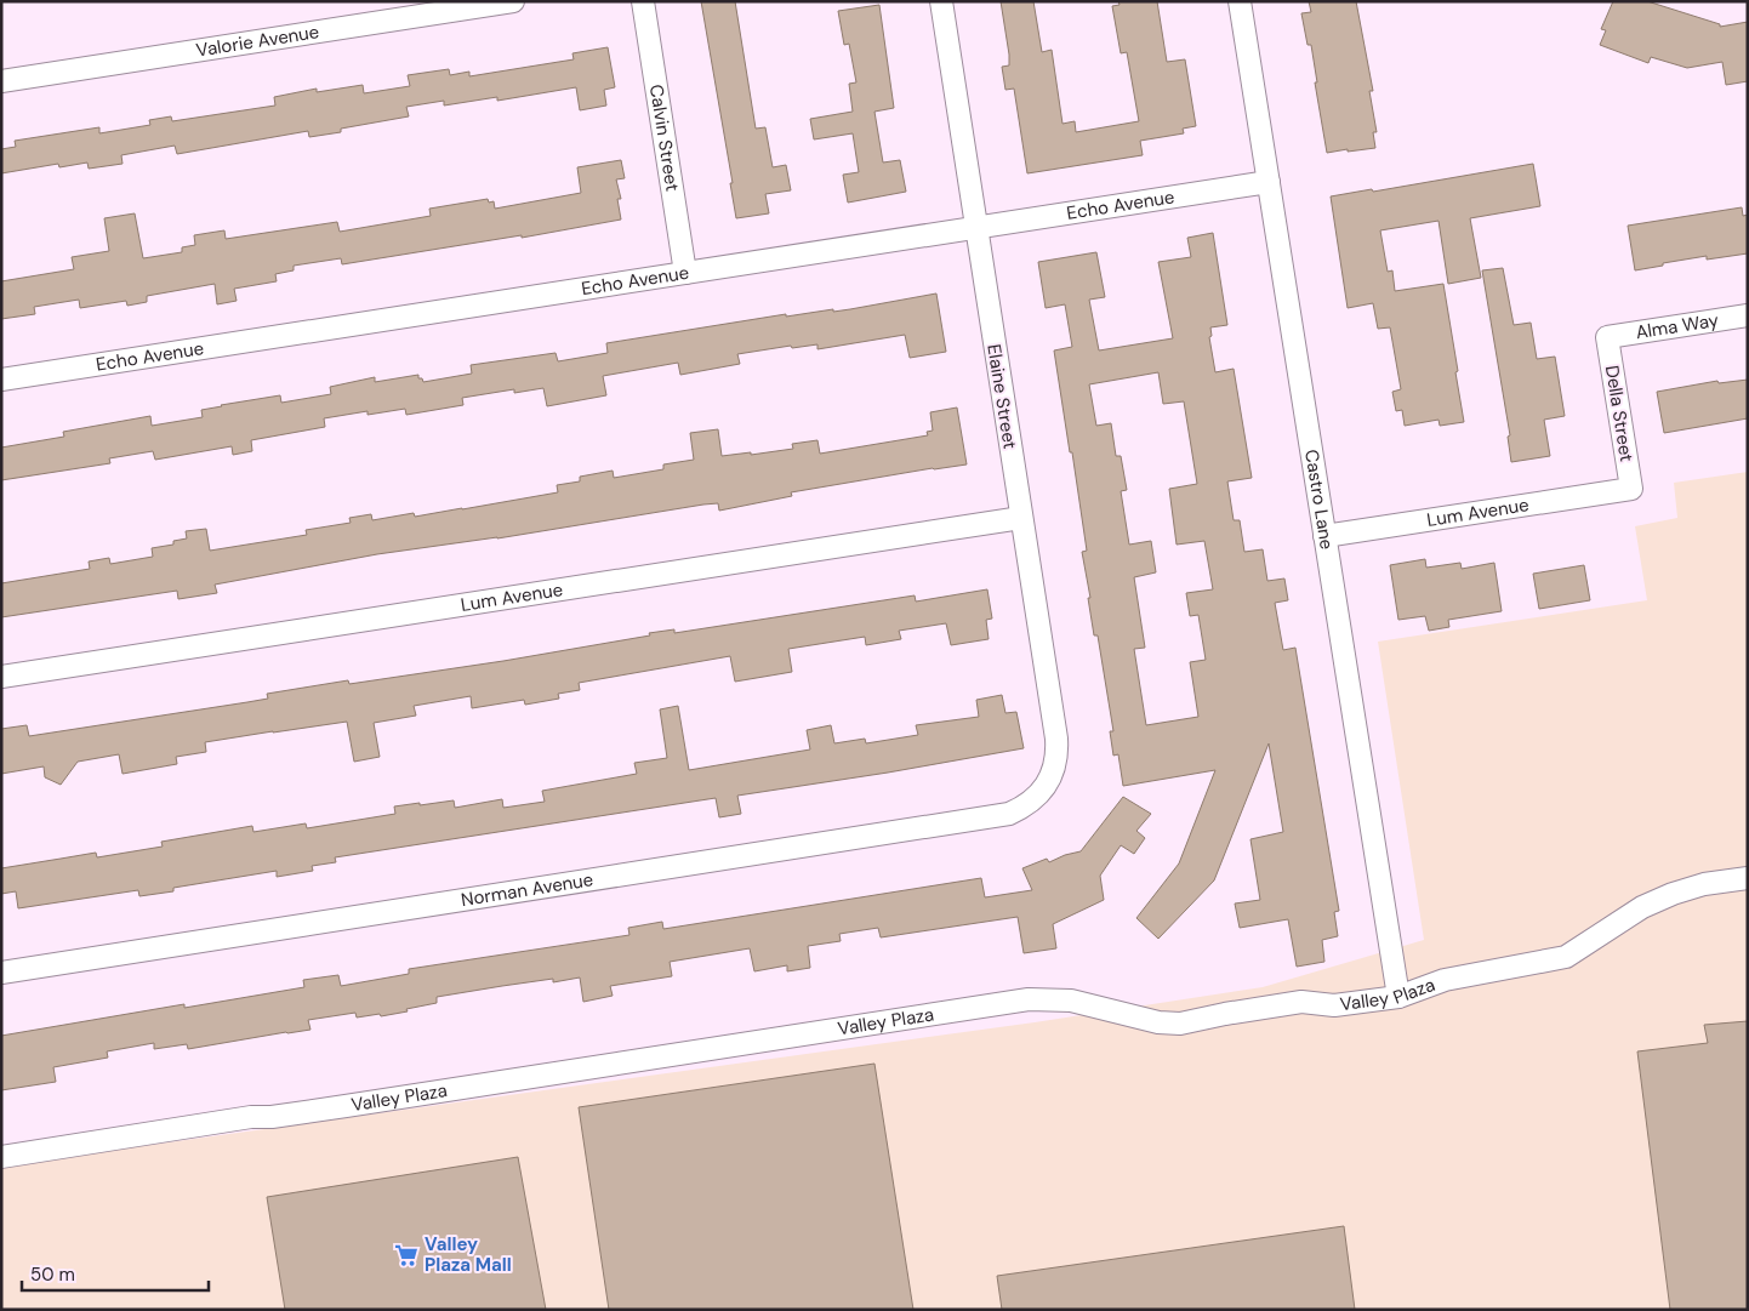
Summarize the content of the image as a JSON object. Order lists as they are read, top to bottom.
{
  "streets": {
    "street": [
      "Valorie Avenue",
      "Calvin Street",
      "Echo Avenue",
      "Alma Way",
      "Elaine Street",
      "Della Street",
      "Castro Lane",
      "Lum Avenue",
      "Norman Avenue",
      "Valley Plaza"
    ]
  },
  "crossings": [
    ["Calvin Street", "Echo Avenue"],
    ["Echo Avenue", "Elaine Street"],
    ["Echo Avenue", "Castro Lane"],
    ["Alma Way", "Della Street"],
    ["Elaine Street", "Lum Avenue"],
    ["Elaine Street", "Norman Avenue"],
    ["Della Street", "Lum Avenue"],
    ["Castro Lane", "Lum Avenue"],
    ["Castro Lane", "Valley Plaza"]
  ],
  "places": {
    "supermarket": ["Valley Plaza Mall"]
  },
  "scale_bar": "50 m"
}
